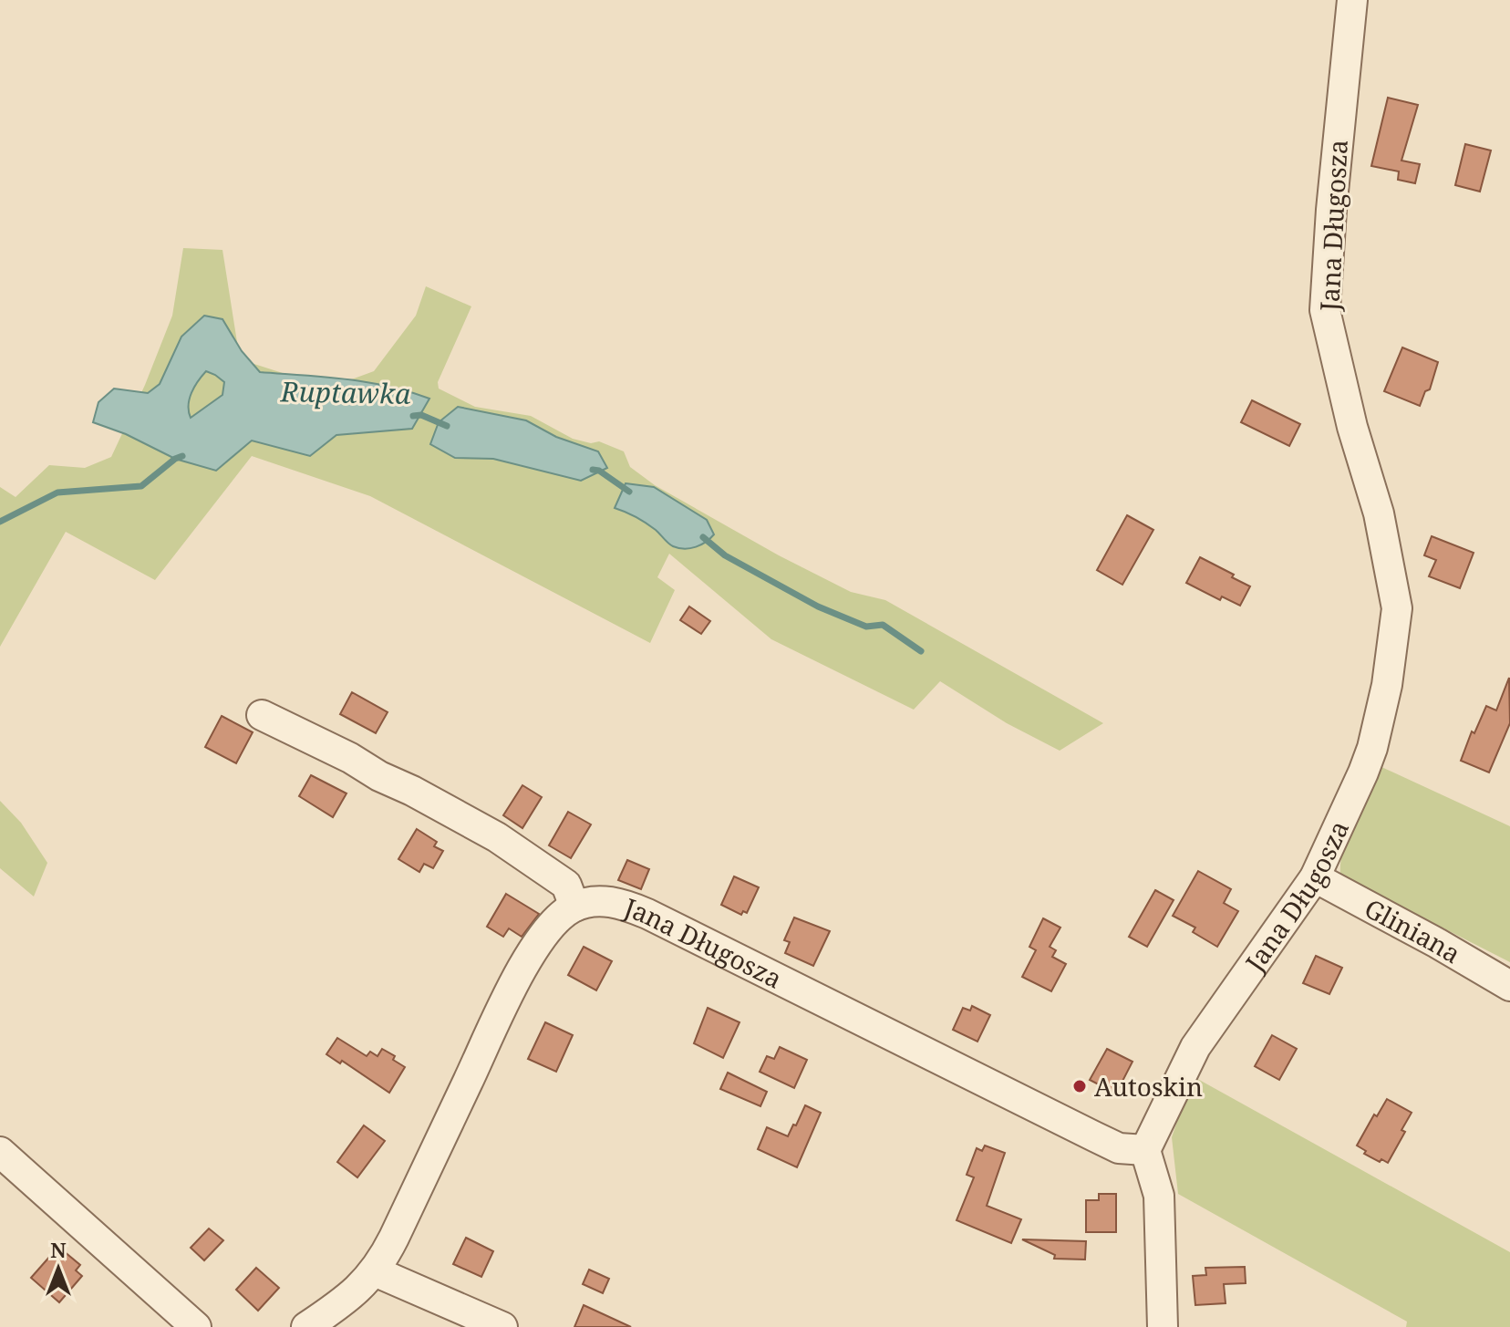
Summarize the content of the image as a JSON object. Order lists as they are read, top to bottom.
{
  "streets": {
    "street": ["Jana Długosza", "Gliniana"]
  },
  "crossings": [
    ["Jana Długosza", "Gliniana"]
  ],
  "water": ["Ruptawka"],
  "places": ["Autoskin"],
  "north": "top"
}
